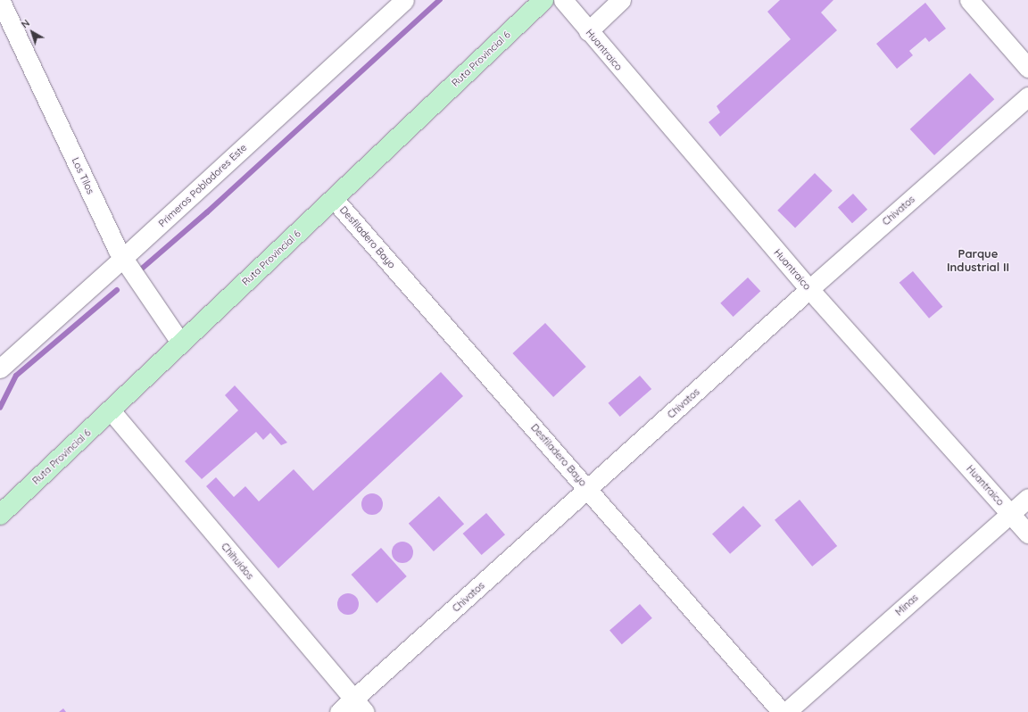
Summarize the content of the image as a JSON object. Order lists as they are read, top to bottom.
{
  "streets": {
    "main road": ["Ruta Provincial 6"],
    "street": [
      "Huantraico",
      "Los Tilos",
      "Primeros Pobladores Este",
      "Chivatos",
      "Desfiladero Bayo",
      "Chihuidos",
      "Minas"
    ]
  },
  "crossings": [
    ["Huantraico", "Chivatos"],
    ["Huantraico", "Minas"],
    ["Ruta Provincial 6", "Los Tilos"],
    ["Ruta Provincial 6", "Desfiladero Bayo"],
    ["Ruta Provincial 6", "Chihuidos"],
    ["Los Tilos", "Primeros Pobladores Este"],
    ["Chivatos", "Desfiladero Bayo"],
    ["Chivatos", "Chihuidos"]
  ],
  "districts": ["Parque Industrial II"],
  "north": "top left"
}
